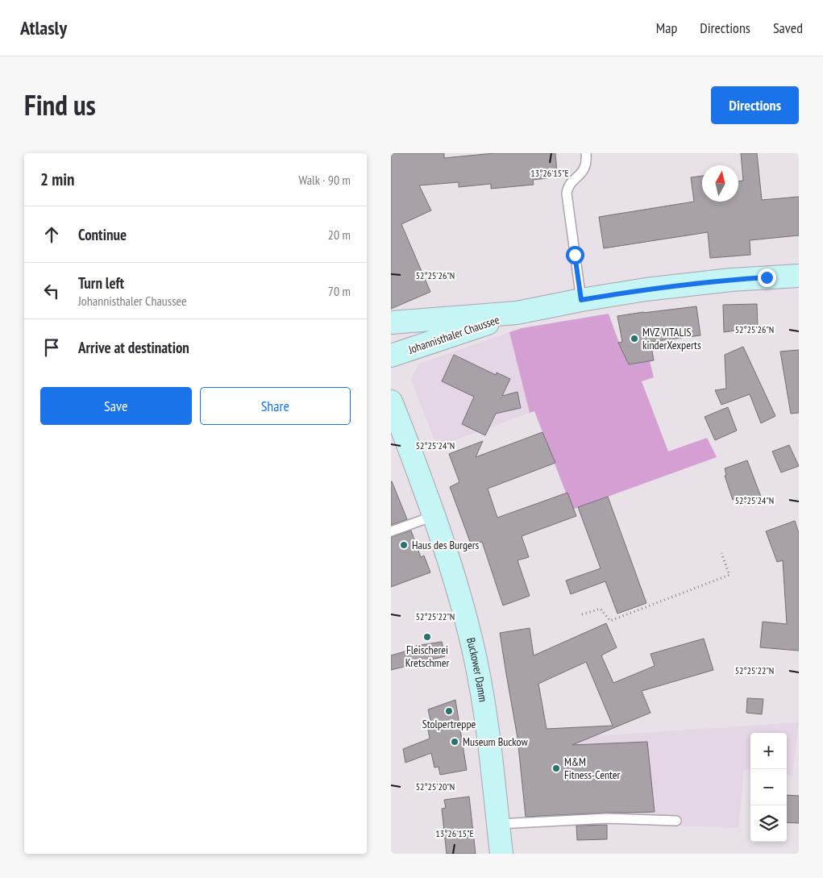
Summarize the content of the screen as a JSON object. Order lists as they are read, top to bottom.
{
  "streets": {
    "main road": ["Johannisthaler Chaussee", "Buckower Damm"]
  },
  "places": [
    "MVZ VITALIS kinderXexperts",
    "Haus des Burgers",
    "Fleischerei Kretschmer",
    "Stolpertreppe",
    "Museum Buckow",
    "M&M Fitness-Center"
  ],
  "north": "top",
  "page": {
    "header": "Atlasly",
    "nav": ["Map", "Directions", "Saved"],
    "title": "Find us",
    "buttons": [
      "Directions",
      ["Save", "Share"]
    ],
    "heading": ["2 min", "Walk · 90 m"],
    "list": [
      ["Continue", "20 m"],
      ["Turn left", "Johannisthaler Chaussee", "70 m"],
      "Arrive at destination"
    ],
    "map_buttons": ["+", "−"]
  },
  "coordinates": [
    "13°26'15\"E",
    "52°25'26\"N",
    "52°25'24\"N",
    "52°25'22\"N",
    "52°25'20\"N"
  ]
}
